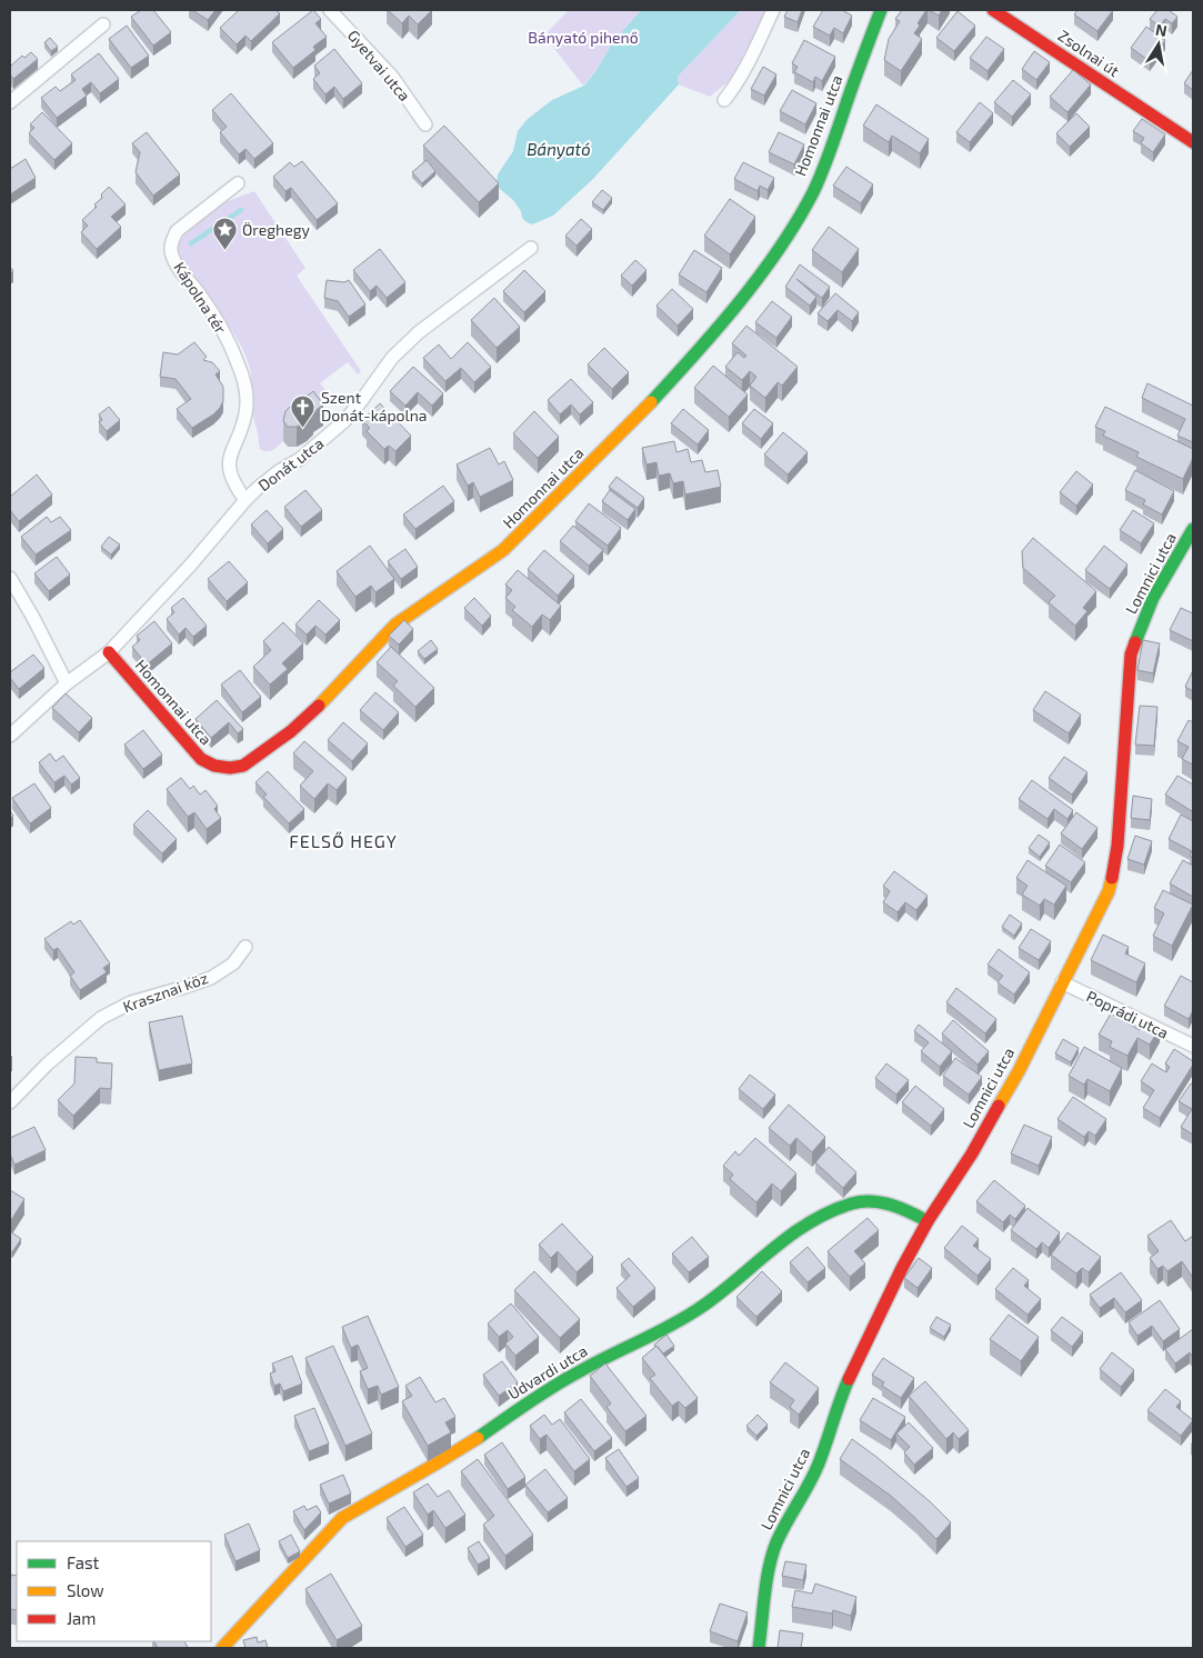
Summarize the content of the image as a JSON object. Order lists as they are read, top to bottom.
{
  "streets": {
    "street": [
      "Zsolnai út",
      "Gyetvai utca",
      "Homonnai utca",
      "Kápolna tér",
      "Donát utca",
      "Lomnici utca",
      "Krasznai köz",
      "Poprádi utca",
      "Udvardi utca"
    ]
  },
  "crossings": [
    ["Homonnai utca", "Donát utca"],
    ["Kápolna tér", "Donát utca"],
    ["Lomnici utca", "Poprádi utca"],
    ["Lomnici utca", "Udvardi utca"]
  ],
  "districts": ["FELSŐ HEGY"],
  "water": ["Bányató"],
  "parks": ["Bányató pihenő"],
  "places": {
    "place": ["Öreghegy"],
    "church": ["Szent Donát-kápolna"]
  },
  "legend": ["Fast", "Slow", "Jam"],
  "north": "top"
}
